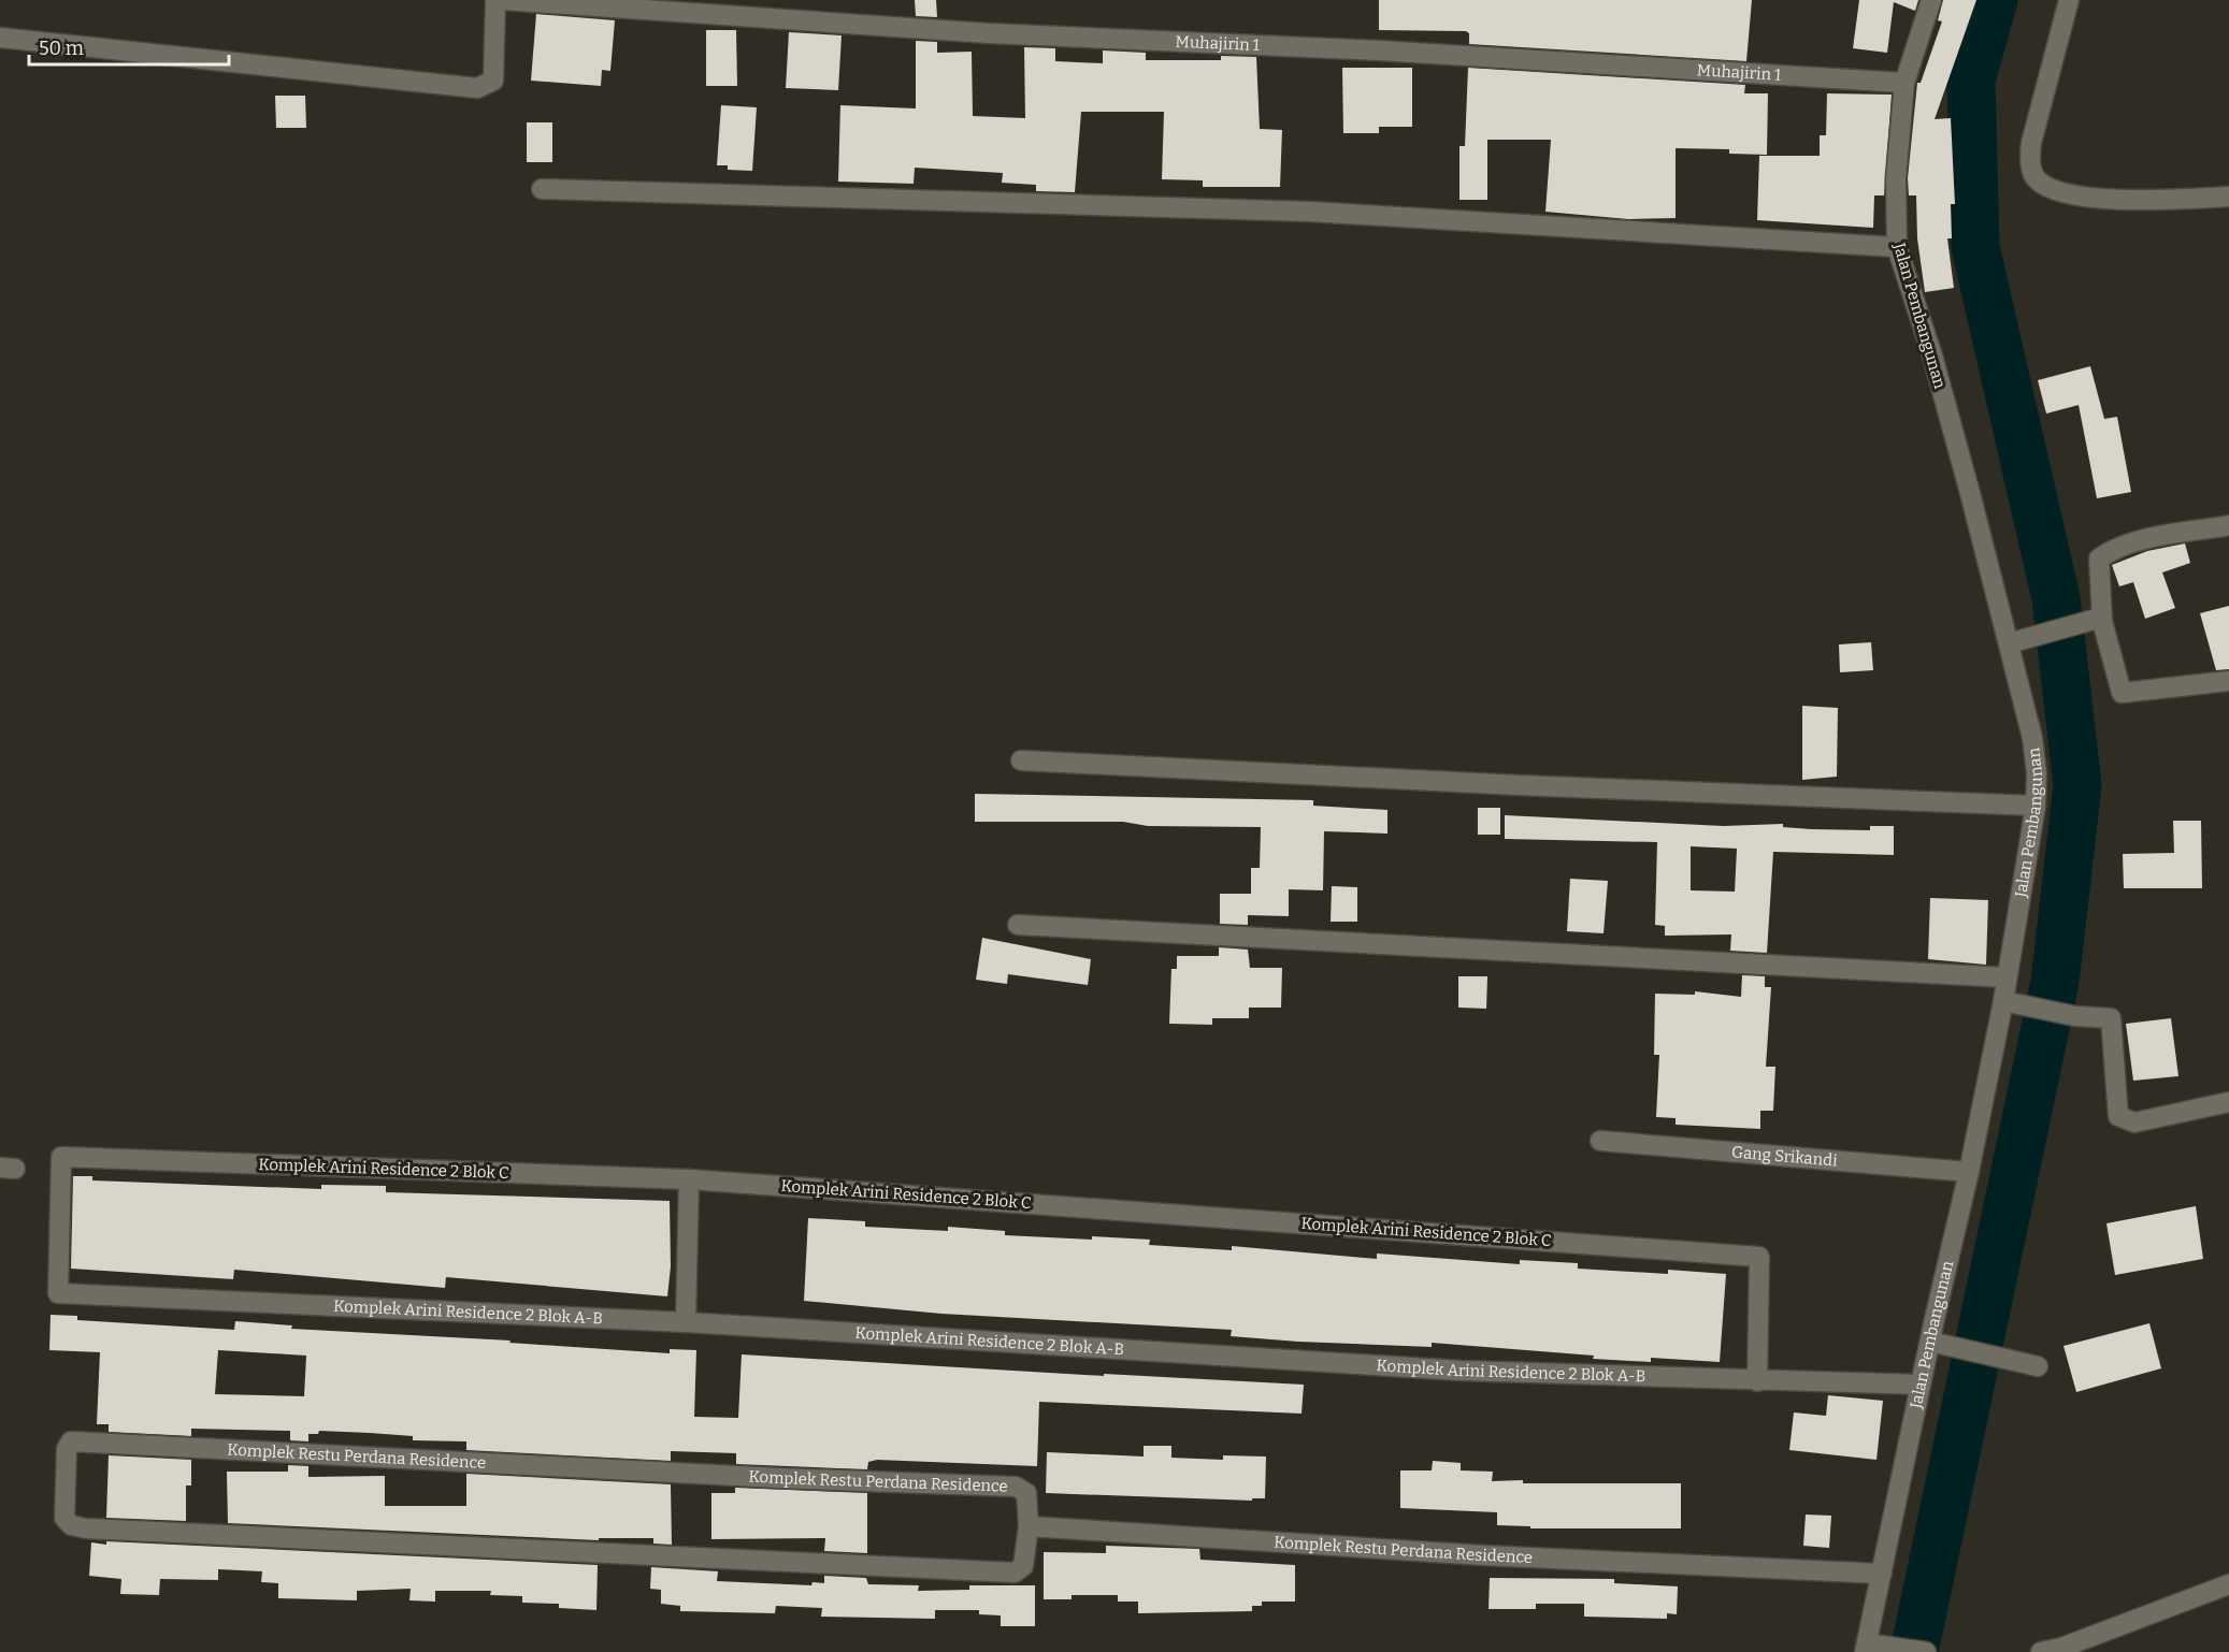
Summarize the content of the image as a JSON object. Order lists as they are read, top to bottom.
{
  "streets": {
    "street": [
      "Muhajirin 1",
      "Jalan Pembangunan",
      "Gang Srikandi",
      "Komplek Arini Residence 2 Blok C",
      "Komplek Arini Residence 2 Blok A-B",
      "Komplek Restu Perdana Residence"
    ]
  },
  "crossings": [
    ["Muhajirin 1", "Jalan Pembangunan"],
    ["Jalan Pembangunan", "Gang Srikandi"],
    ["Jalan Pembangunan", "Komplek Arini Residence 2 Blok A-B"],
    ["Jalan Pembangunan", "Komplek Restu Perdana Residence"],
    ["Komplek Arini Residence 2 Blok C", "Komplek Arini Residence 2 Blok A-B"]
  ],
  "scale_bar": "50 m"
}
